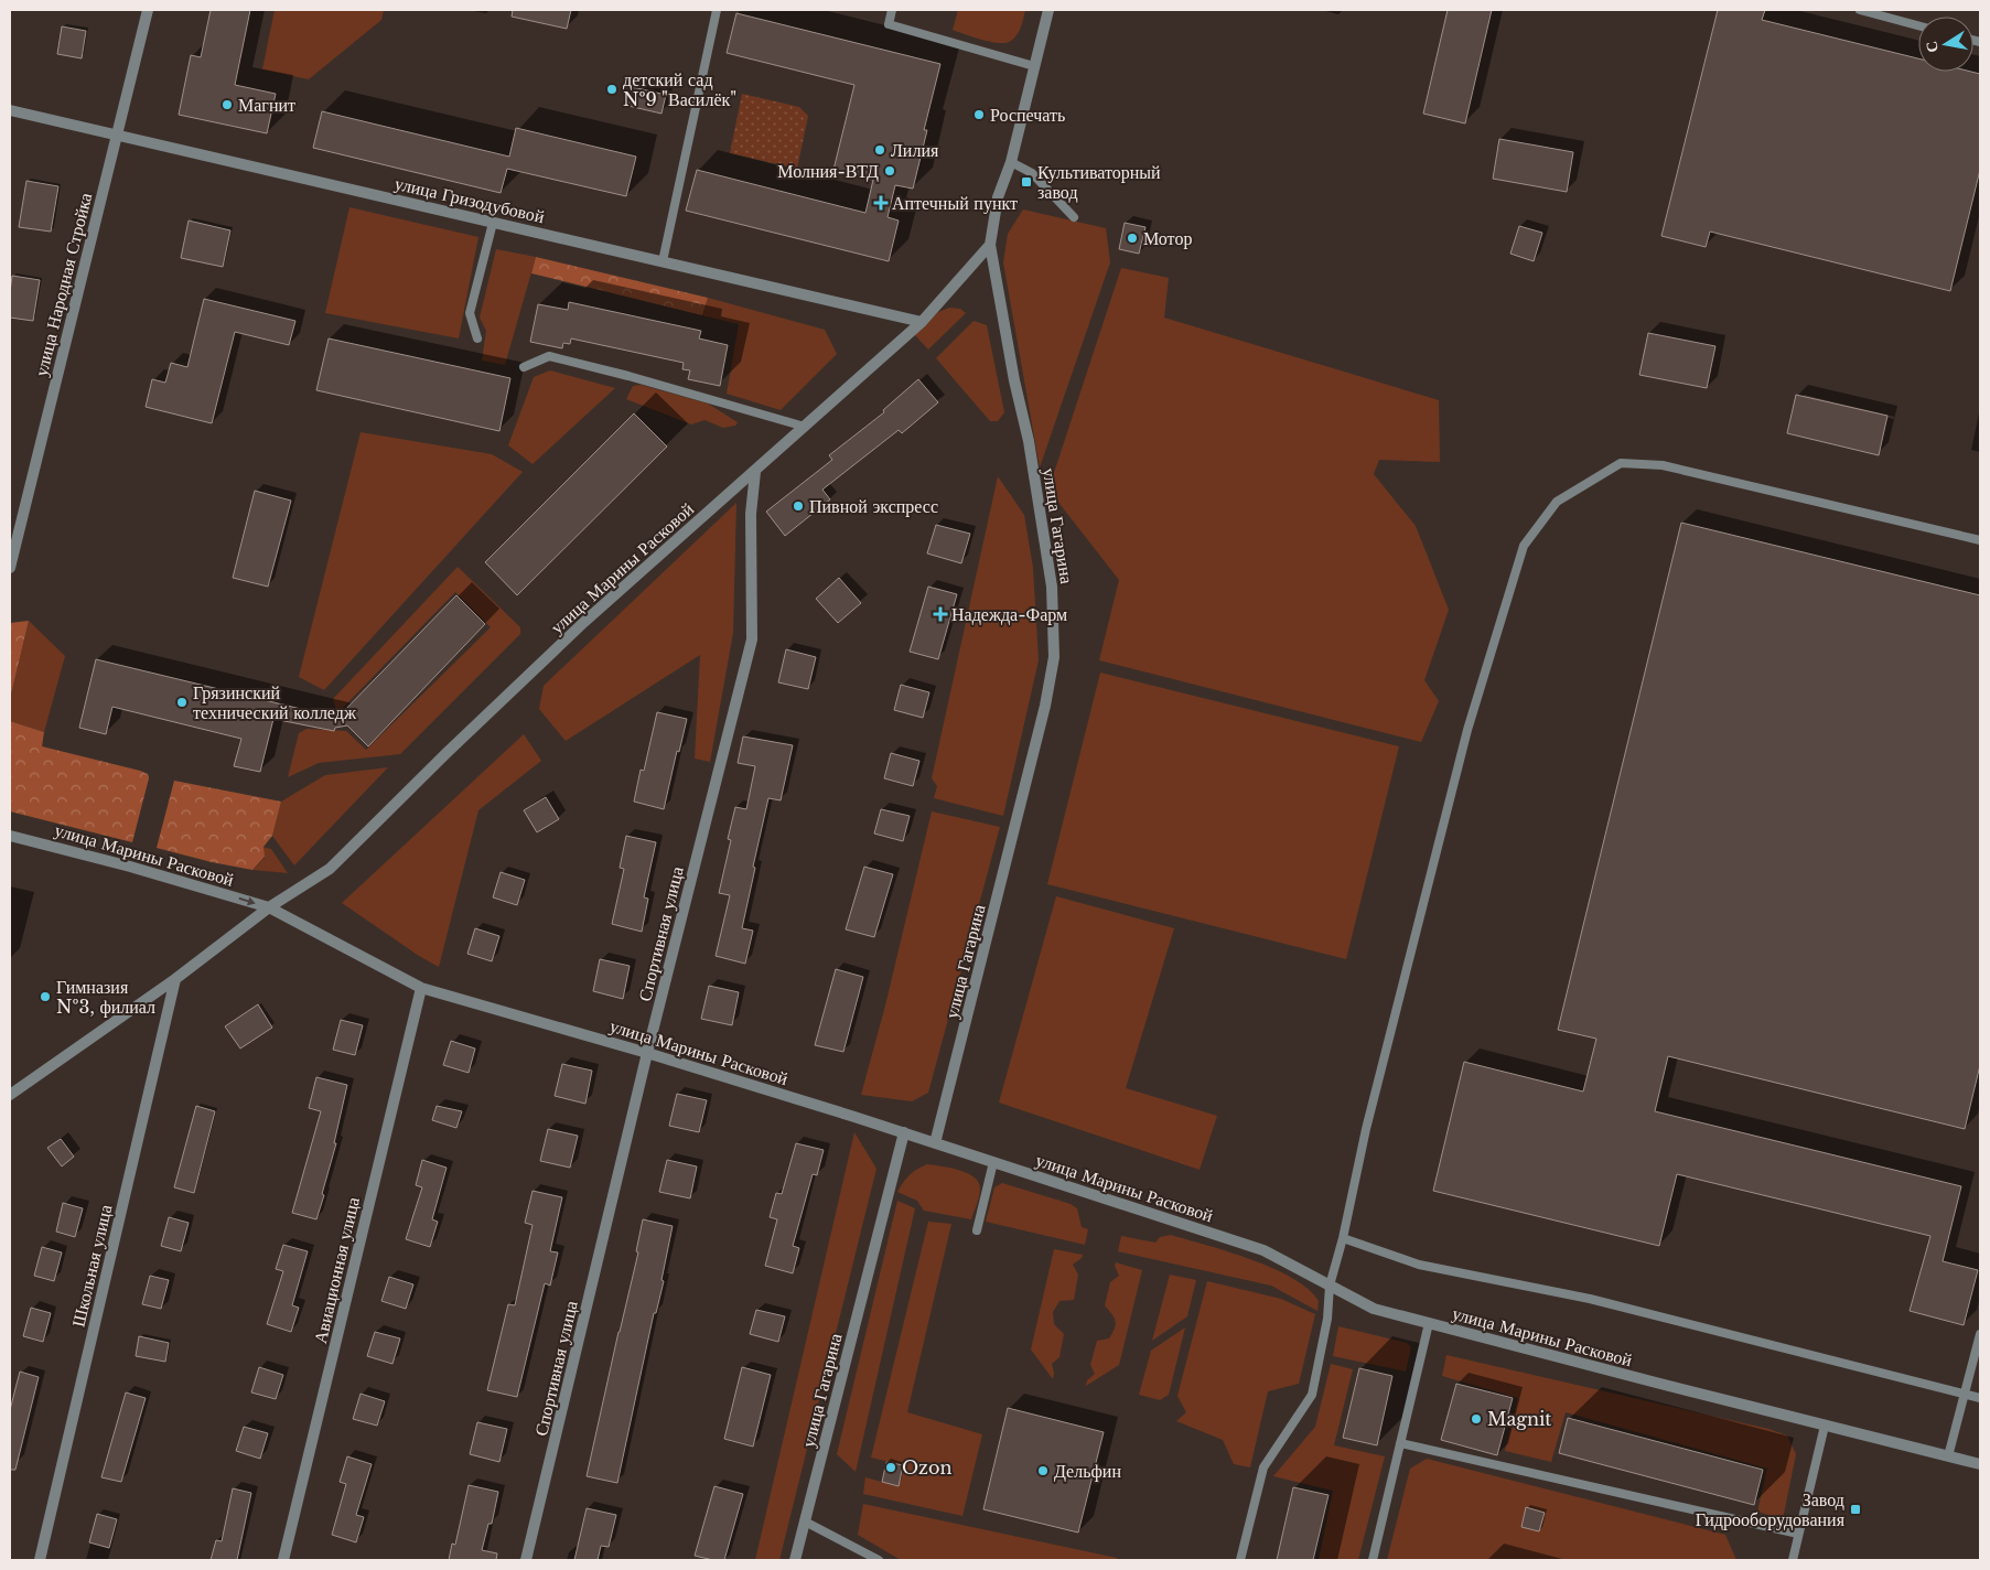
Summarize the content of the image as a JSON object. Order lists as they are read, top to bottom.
{
  "streets": {
    "street": [
      "улица Гризодубовой",
      "улица Народная Стройка",
      "улица Гагарина",
      "улица Марины Расковой",
      "Спортивная улица",
      "Школьная улица",
      "Авиационная улица"
    ]
  },
  "crossings": [
    ["улица Гризодубовой", "улица Народная Стройка"],
    ["улица Гризодубовой", "улица Марины Расковой"],
    ["улица Гагарина", "улица Марины Расковой"],
    ["улица Марины Расковой", "Спортивная улица"],
    ["улица Марины Расковой", "Школьная улица"],
    ["улица Марины Расковой", "Авиационная улица"]
  ],
  "places": {
    "other": [
      "детский сад №9 \"Василёк\"",
      "Магнит",
      "Роспечать",
      "Лилия",
      "Молния-ВТД",
      "Мотор",
      "Пивной экспресс",
      "Грязинский технический колледж",
      "Гимназия №3, филиал",
      "Magnit",
      "Ozon",
      "Дельфин"
    ],
    "transit": ["Культиваторный завод", "Завод Гидрооборудования"],
    "health": ["Аптечный пункт", "Надежда-Фарм"]
  },
  "north": "left"
}
